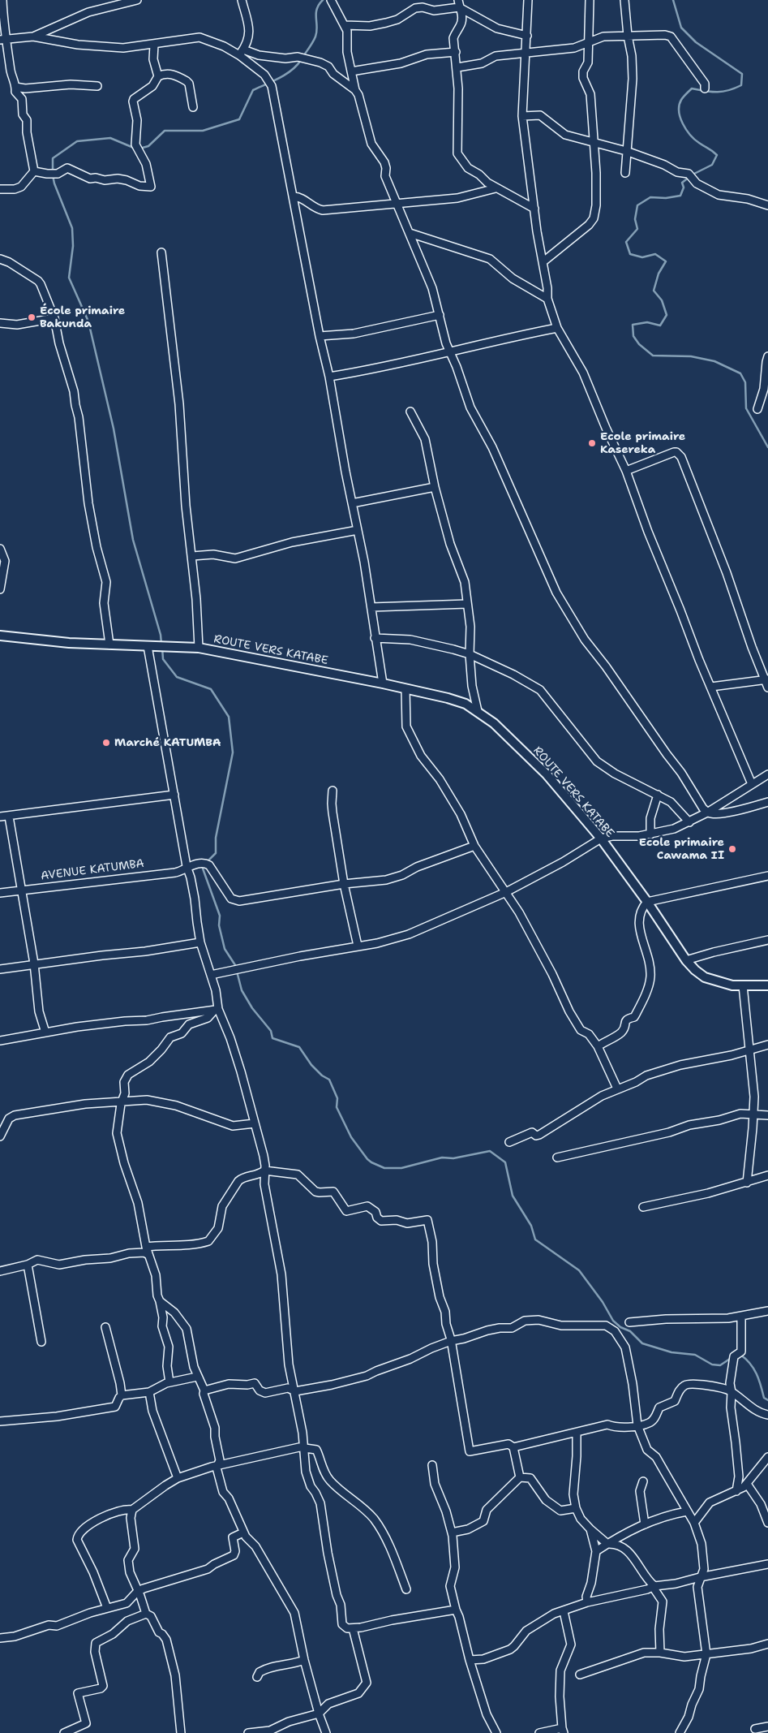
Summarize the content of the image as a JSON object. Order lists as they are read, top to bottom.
{
  "streets": {
    "street": ["ROUTE VERS KATABE", "AVENUE KATUMBA"]
  },
  "places": [
    "École primaire Bakunda",
    "Ecole primaire Kasereka",
    "Marché KATUMBA",
    "Ecole primaire Cawama II"
  ]
}
